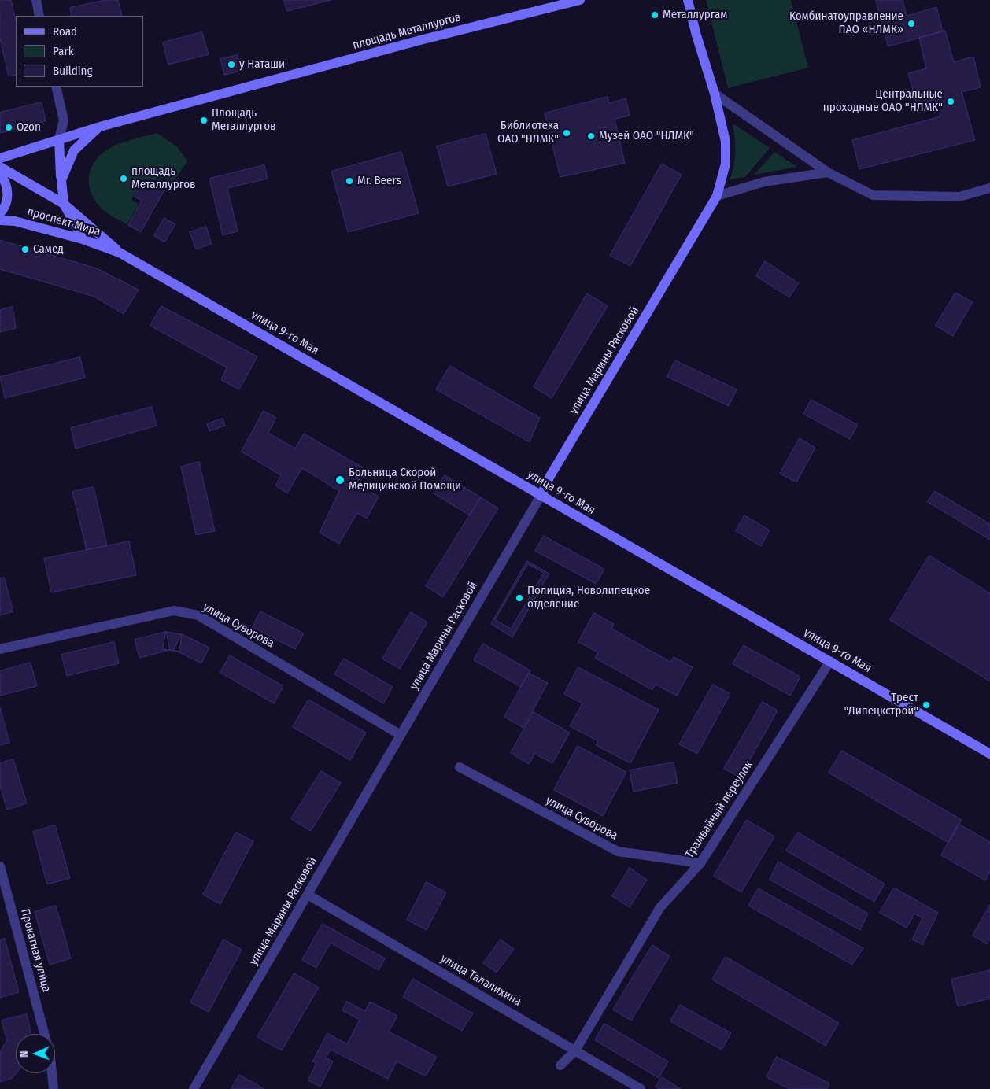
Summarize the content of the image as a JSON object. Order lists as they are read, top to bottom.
{
  "streets": {
    "main road": [
      "площадь Металлургов",
      "проспект Мира",
      "улица 9-го Мая",
      "улица Марины Расковой"
    ],
    "street": [
      "улица Суворова",
      "Трамвайный переулок",
      "Прокатная улица",
      "улица Талалихина"
    ]
  },
  "crossings": [
    ["площадь Металлургов", "проспект Мира"],
    ["проспект Мира", "улица 9-го Мая"],
    ["улица 9-го Мая", "улица Марины Расковой"],
    ["улица 9-го Мая", "Трамвайный переулок"],
    ["улица Марины Расковой", "улица Суворова"],
    ["улица Марины Расковой", "улица Талалихина"],
    ["улица Суворова", "Трамвайный переулок"],
    ["Трамвайный переулок", "улица Талалихина"]
  ],
  "places": [
    "Металлургам",
    "Комбинатоуправление ПАО «НЛМК»",
    "у Наташи",
    "Центральные проходные ОАО \"НЛМК\"",
    "Площадь Металлургов",
    "Ozon",
    "Библиотека ОАО \"НЛМК\"",
    "Музей ОАО \"НЛМК\"",
    "площадь Металлургов",
    "Mr. Beers",
    "Самед",
    "Больница Скорой Медицинской Помощи",
    "Полиция, Новолипецкое отделение",
    "Трест \"Липецкстрой\""
  ],
  "legend": ["Road", "Park", "Building"],
  "north": "left"
}
